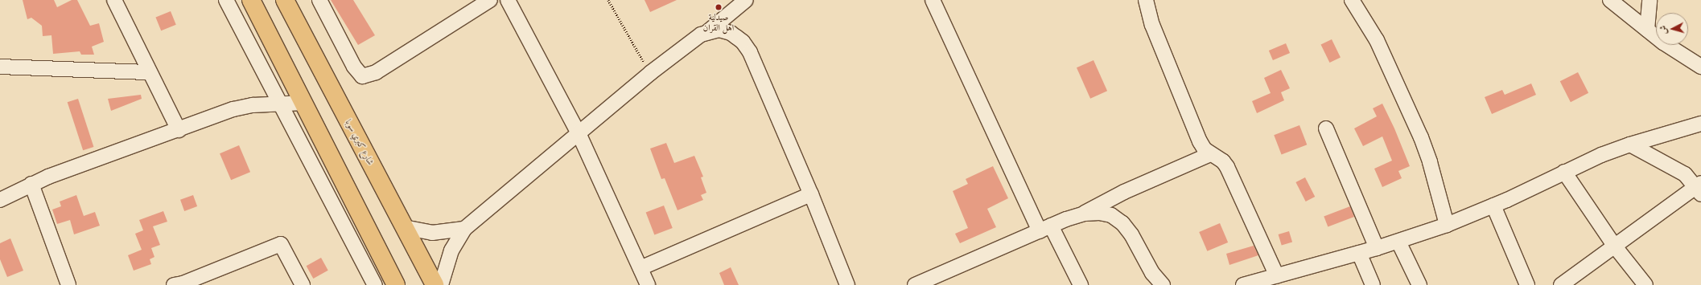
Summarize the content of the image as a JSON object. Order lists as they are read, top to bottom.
{
  "streets": {
    "highway": ["شارع كبري سوبا"]
  },
  "places": ["صيدلية اهل القران"],
  "north": "left"
}
